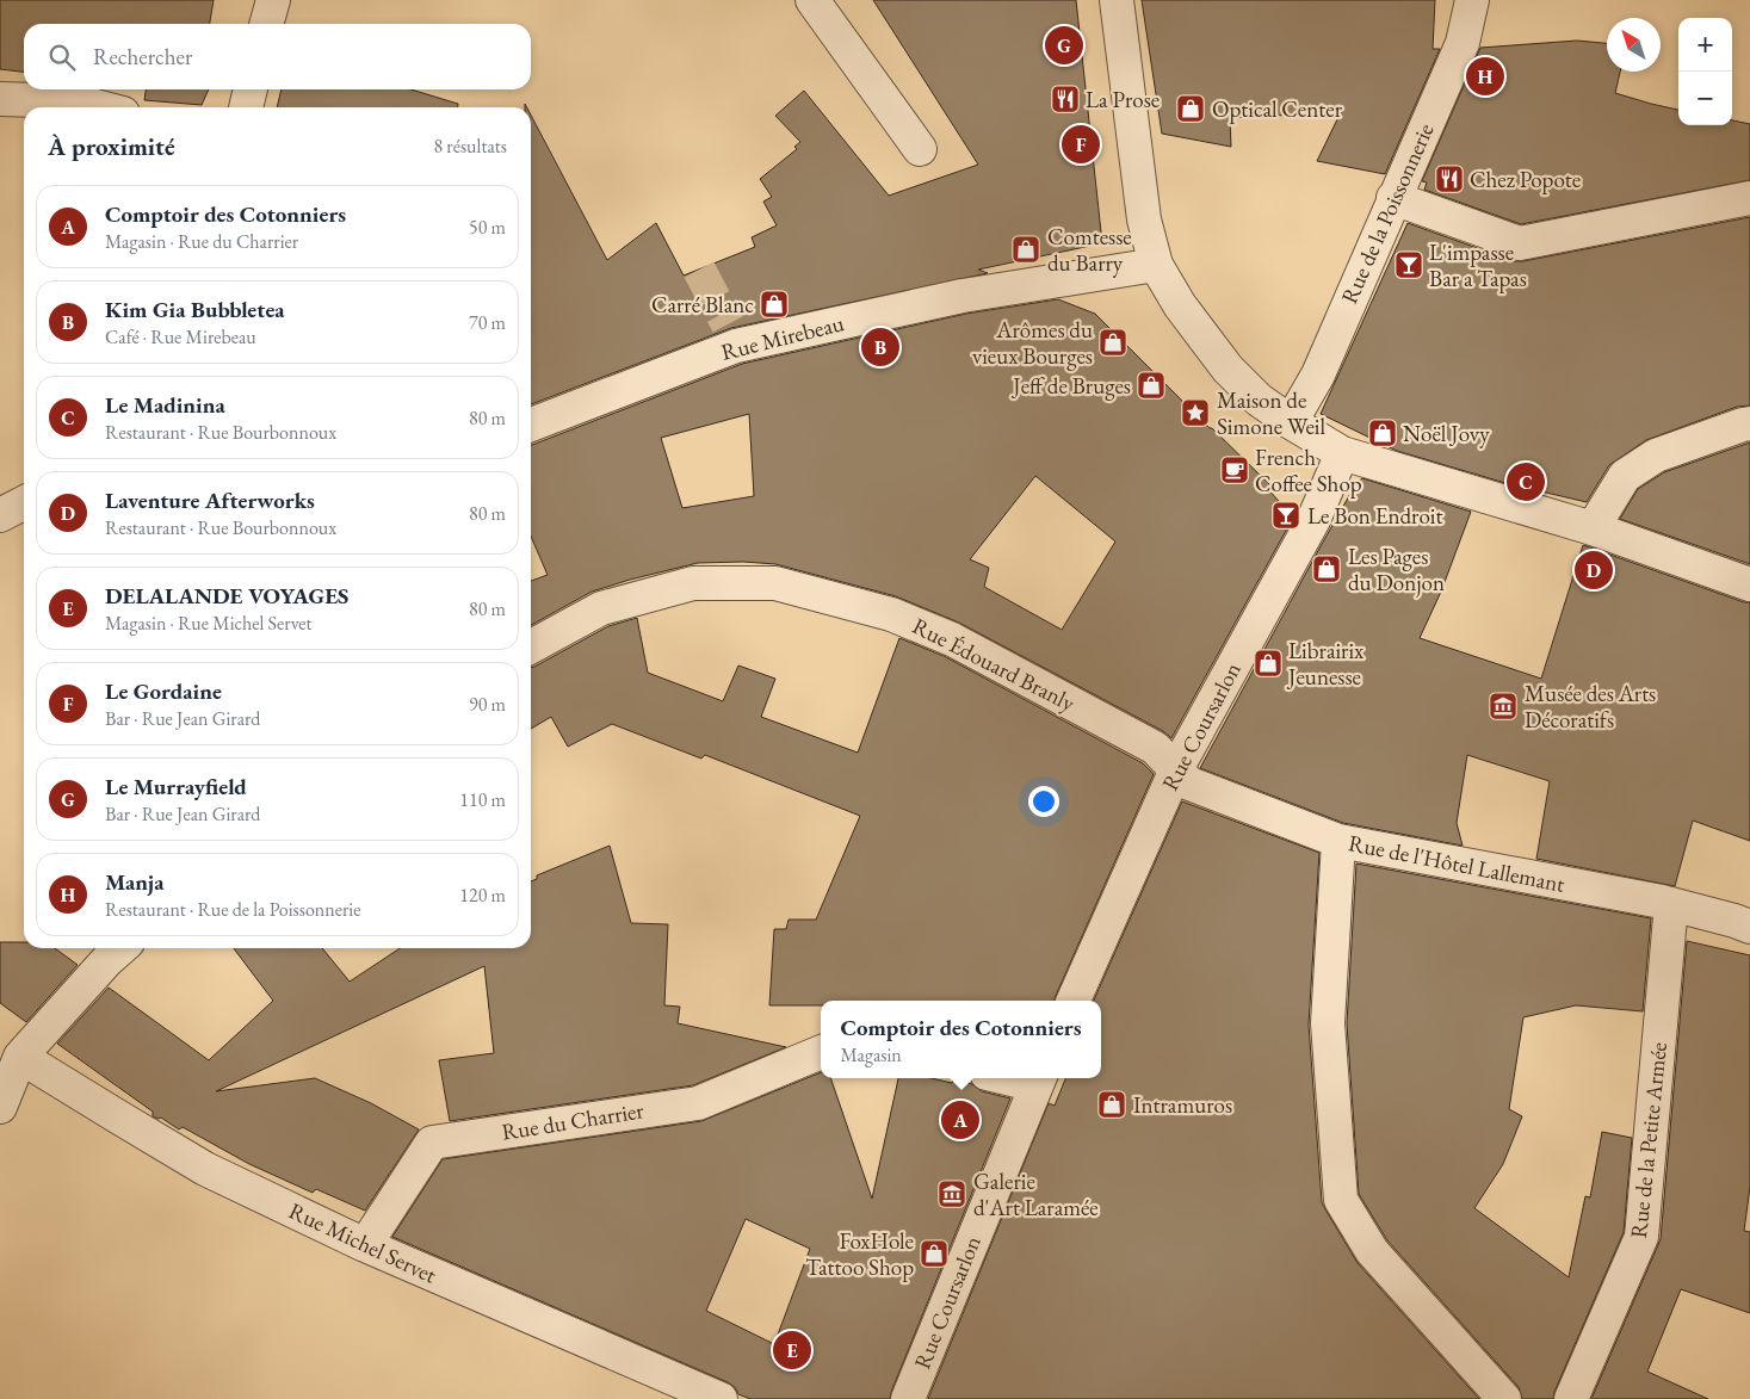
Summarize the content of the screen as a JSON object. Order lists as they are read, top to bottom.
{
  "streets": {
    "street": [
      "Rue de la Poissonnerie",
      "Rue Mirebeau",
      "Rue Édouard Branly",
      "Rue Coursarlon",
      "Rue de l'Hôtel Lallemant",
      "Rue du Charrier",
      "Rue de la Petite Armée",
      "Rue Michel Servet"
    ]
  },
  "crossings": [
    ["Rue Édouard Branly", "Rue Coursarlon"],
    ["Rue Édouard Branly", "Rue de l'Hôtel Lallemant"],
    ["Rue Coursarlon", "Rue de l'Hôtel Lallemant"],
    ["Rue de l'Hôtel Lallemant", "Rue de la Petite Armée"],
    ["Rue du Charrier", "Rue Michel Servet"]
  ],
  "places": {
    "restaurant": ["La Prose", "Chez Popote"],
    "shop": [
      "Optical Center",
      "Comtesse du Barry",
      "Carré Blanc",
      "Arômes du vieux Bourges",
      "Jeff de Bruges",
      "Noël Jovy",
      "Les Pages du Donjon",
      "Librairix Jeunesse",
      "Intramuros",
      "FoxHole Tattoo Shop"
    ],
    "bar": ["L'impasse Bar a Tapas", "Le Bon Endroit"],
    "place": ["Maison de Simone Weil"],
    "cafe": ["French Coffee Shop"],
    "museum": ["Musée des Arts Décoratifs", "Galerie d'Art Laramée"]
  },
  "north": "top left",
  "page": {
    "map_buttons": ["+", "−"],
    "pins": [
      "G",
      "H",
      "F",
      "B",
      "C",
      "D",
      "A",
      "E"
    ],
    "search": "Rechercher",
    "heading": ["À proximité", "8 résultats"],
    "list": [
      {
        "mark": "A",
        "name": "Comptoir des Cotonniers",
        "note": "Magasin · Rue du Charrier",
        "value": "50 m"
      },
      {
        "mark": "B",
        "name": "Kim Gia Bubbletea",
        "note": "Café · Rue Mirebeau",
        "value": "70 m"
      },
      {
        "mark": "C",
        "name": "Le Madinina",
        "note": "Restaurant · Rue Bourbonnoux",
        "value": "80 m"
      },
      {
        "mark": "D",
        "name": "Laventure Afterworks",
        "note": "Restaurant · Rue Bourbonnoux",
        "value": "80 m"
      },
      {
        "mark": "E",
        "name": "DELALANDE VOYAGES",
        "note": "Magasin · Rue Michel Servet",
        "value": "80 m"
      },
      {
        "mark": "F",
        "name": "Le Gordaine",
        "note": "Bar · Rue Jean Girard",
        "value": "90 m"
      },
      {
        "mark": "G",
        "name": "Le Murrayfield",
        "note": "Bar · Rue Jean Girard",
        "value": "110 m"
      },
      {
        "mark": "H",
        "name": "Manja",
        "note": "Restaurant · Rue de la Poissonnerie",
        "value": "120 m"
      }
    ],
    "popup": ["Comptoir des Cotonniers", "Magasin"]
  }
}
